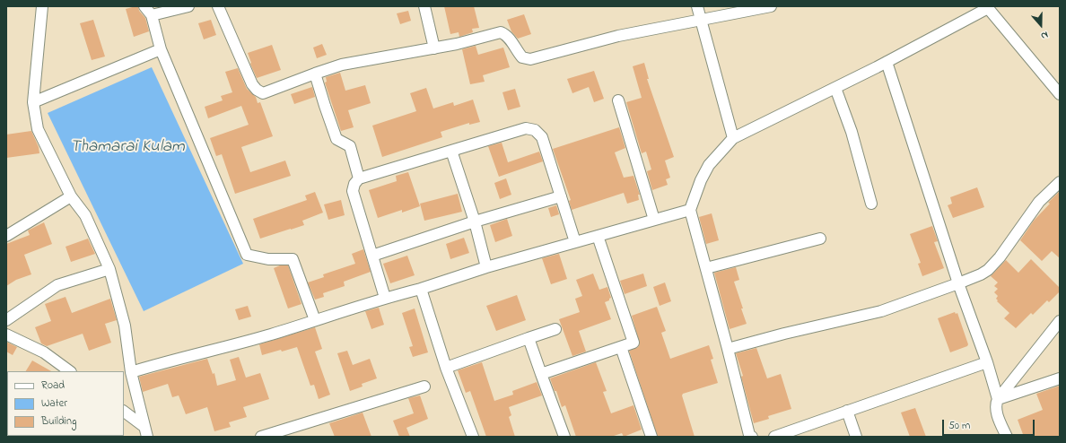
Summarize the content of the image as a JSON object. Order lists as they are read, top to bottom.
{
  "water": ["Thamarai Kulam"],
  "legend": ["Road", "Water", "Building"],
  "scale_bar": "50 m",
  "north": "bottom"
}
